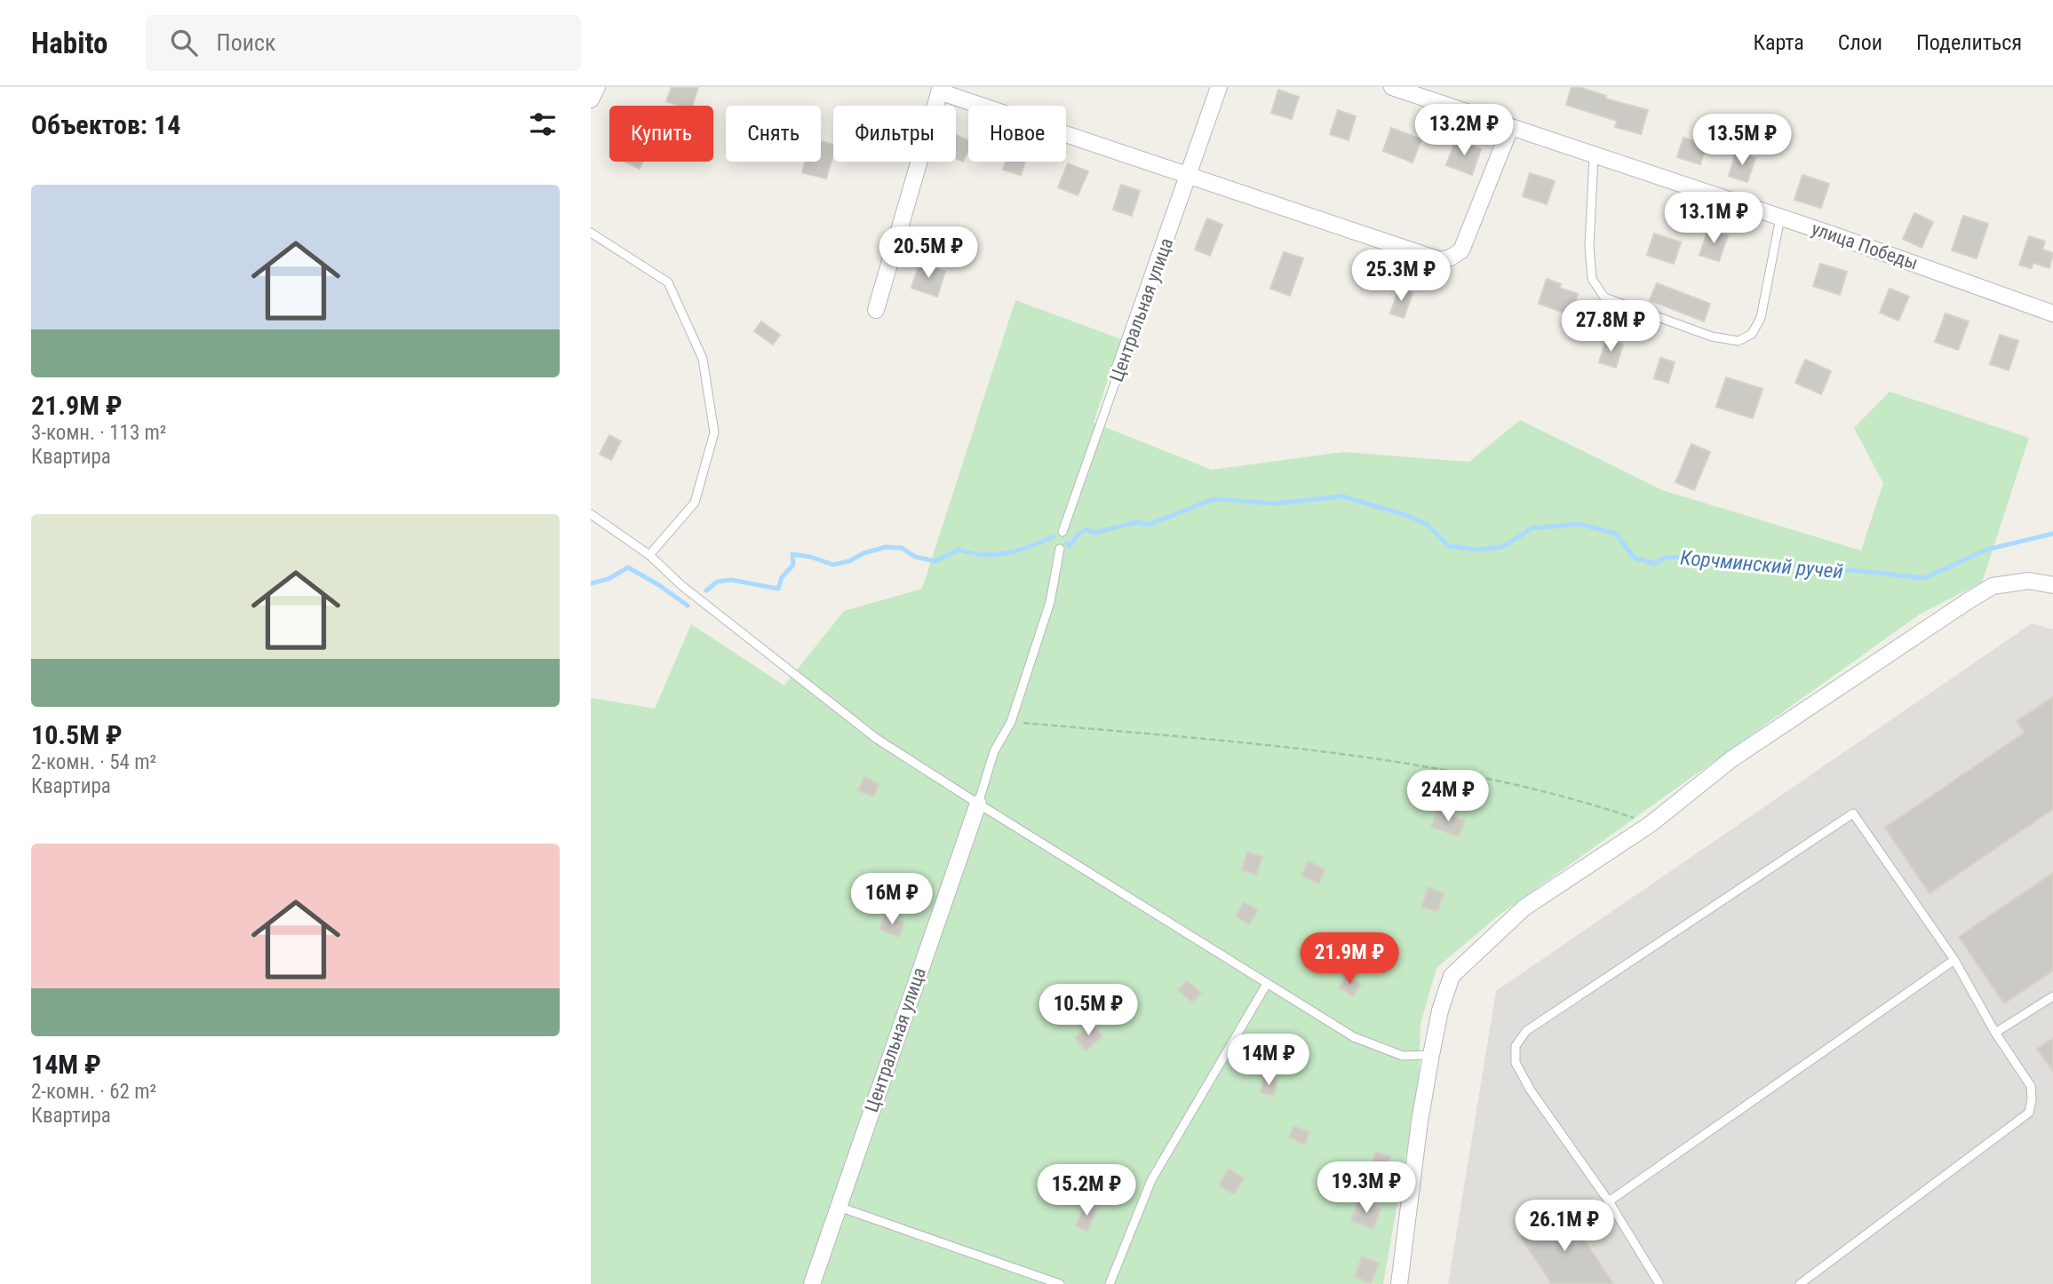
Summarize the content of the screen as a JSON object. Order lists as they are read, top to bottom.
{
  "streets": {
    "street": ["улица Победы", "Центральная улица"]
  },
  "water": ["Корчминский ручей"],
  "page": {
    "header": "Habito",
    "search": "Поиск",
    "nav": ["Карта", "Слои", "Поделиться"],
    "heading": "Объектов: 14",
    "price": [
      "13.2M ₽",
      "13.5M ₽",
      "13.1M ₽",
      "20.5M ₽",
      "25.3M ₽",
      "27.8M ₽",
      "24M ₽",
      "16M ₽",
      "21.9M ₽",
      "10.5M ₽",
      "14M ₽",
      "19.3M ₽",
      "15.2M ₽",
      "26.1M ₽"
    ],
    "chip": [
      "Купить",
      "Снять",
      "Фильтры",
      "Новое"
    ],
    "list": [
      {
        "name": "21.9M ₽",
        "note": "3-комн. · 113 m² · Квартира"
      },
      {
        "name": "10.5M ₽",
        "note": "2-комн. · 54 m² · Квартира"
      },
      {
        "name": "14M ₽",
        "note": "2-комн. · 62 m² · Квартира"
      }
    ]
  }
}
